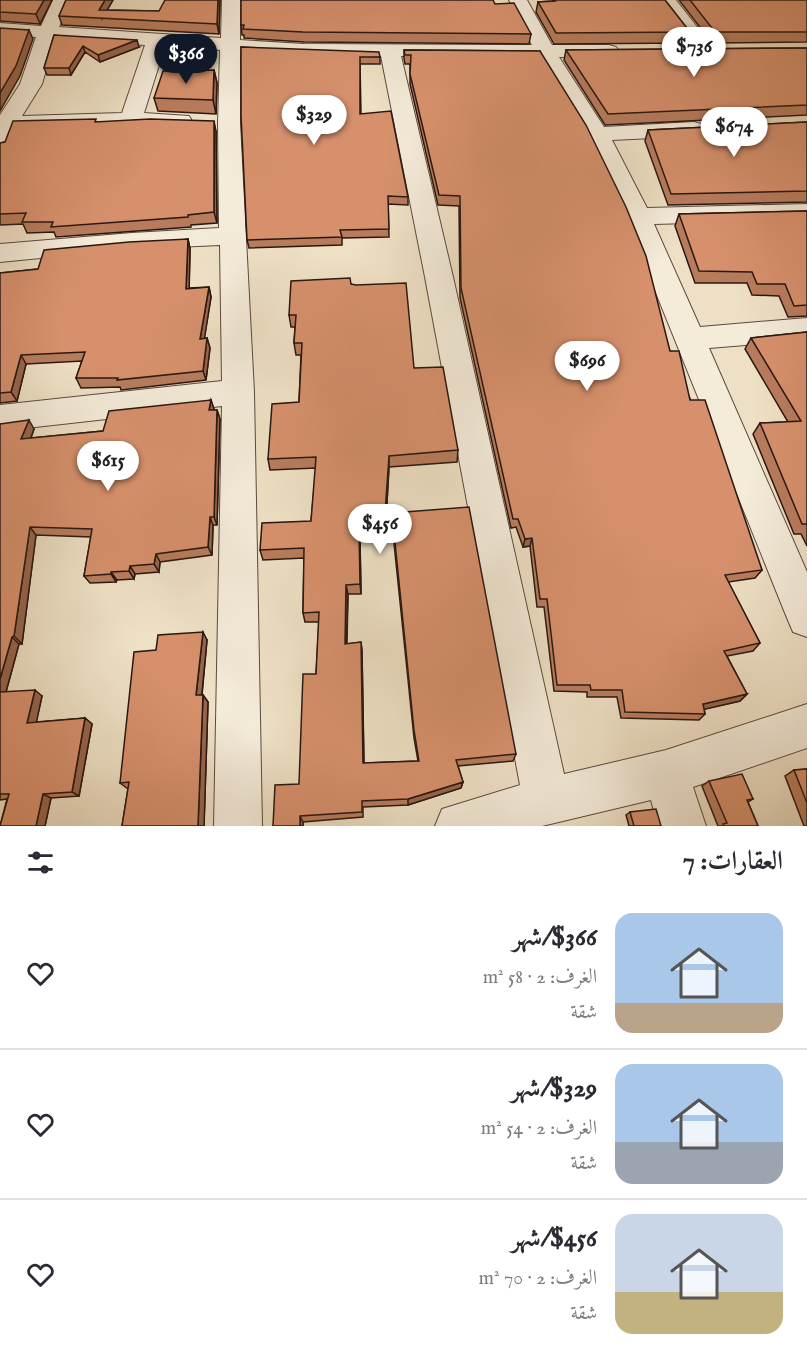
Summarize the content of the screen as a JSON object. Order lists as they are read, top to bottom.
{
  "page": {
    "price": [
      "$736",
      "$366",
      "$329",
      "$674",
      "$696",
      "$615",
      "$456"
    ],
    "heading": "العقارات: 7",
    "list": [
      {
        "name": "$366/شهر",
        "note": "الغرف: 2 · 58 m² · شقة"
      },
      {
        "name": "$329/شهر",
        "note": "الغرف: 2 · 54 m² · شقة"
      },
      {
        "name": "$456/شهر",
        "note": "الغرف: 2 · 70 m² · شقة"
      }
    ]
  }
}
